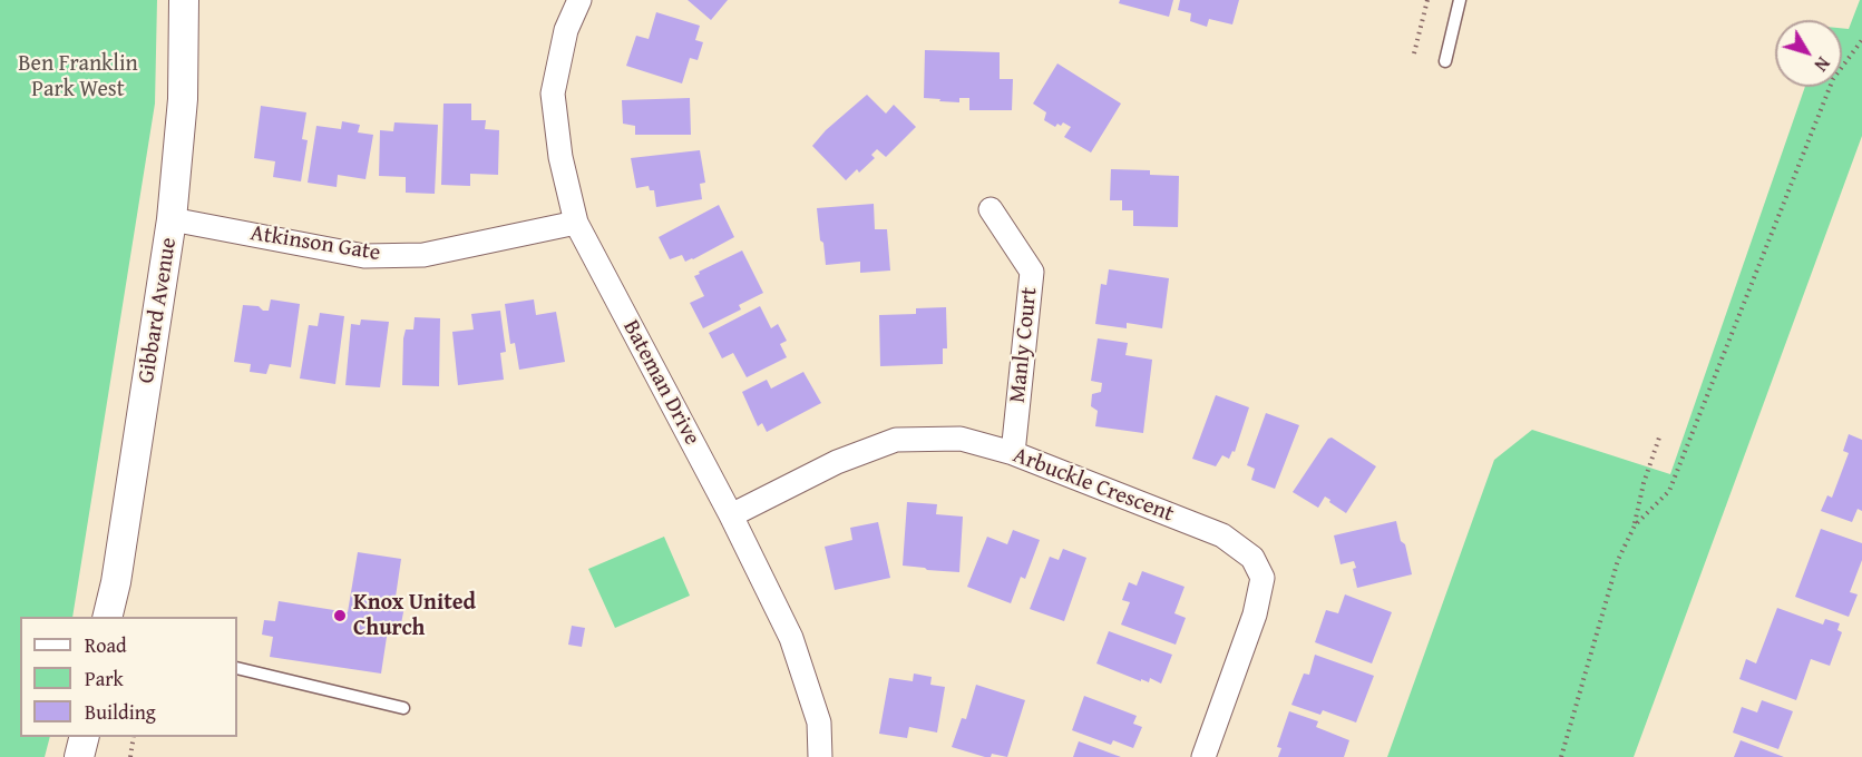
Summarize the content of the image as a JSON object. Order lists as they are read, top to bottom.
{
  "streets": {
    "street": [
      "Atkinson Gate",
      "Gibbard Avenue",
      "Manly Court",
      "Bateman Drive",
      "Arbuckle Crescent"
    ]
  },
  "crossings": [
    ["Atkinson Gate", "Gibbard Avenue"],
    ["Atkinson Gate", "Bateman Drive"],
    ["Manly Court", "Arbuckle Crescent"],
    ["Bateman Drive", "Arbuckle Crescent"]
  ],
  "parks": ["Ben Franklin Park West"],
  "places": ["Knox United Church"],
  "legend": ["Road", "Park", "Building"],
  "north": "bottom right"
}
